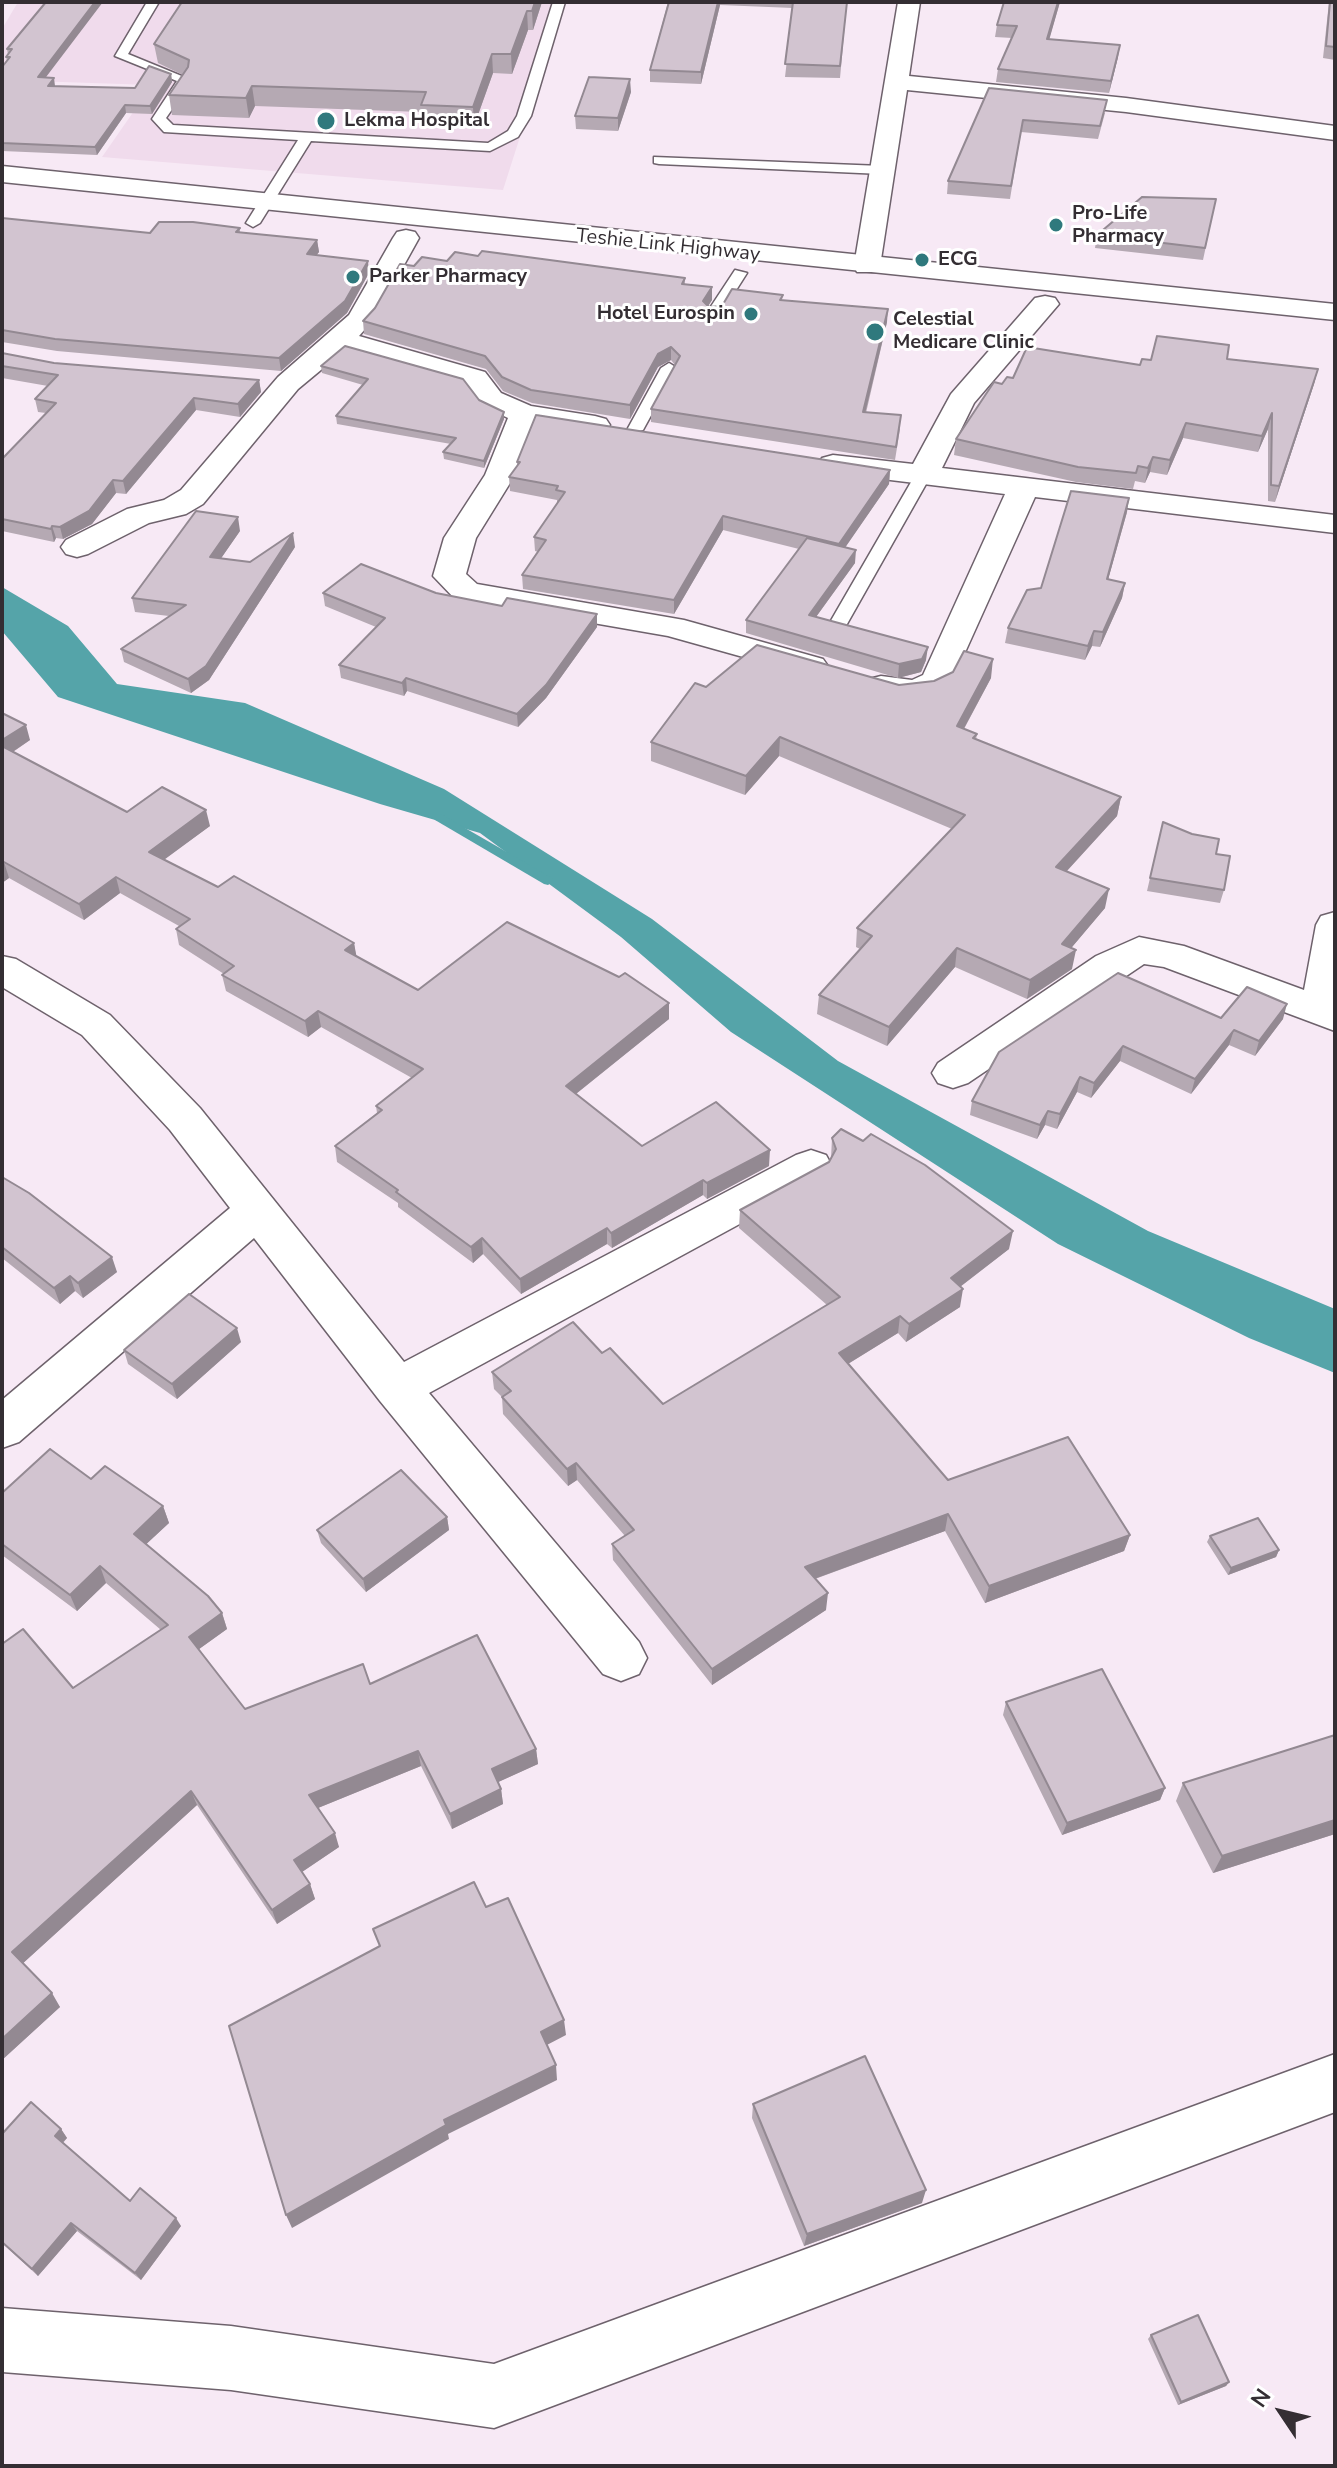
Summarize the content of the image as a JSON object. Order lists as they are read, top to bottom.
{
  "streets": {
    "street": ["Teshie Link Highway"]
  },
  "places": [
    "Lekma Hospital",
    "Pro-Life Pharmacy",
    "ECG",
    "Parker Pharmacy",
    "Hotel Eurospin",
    "Celestial Medicare Clinic"
  ],
  "north": "top left"
}
